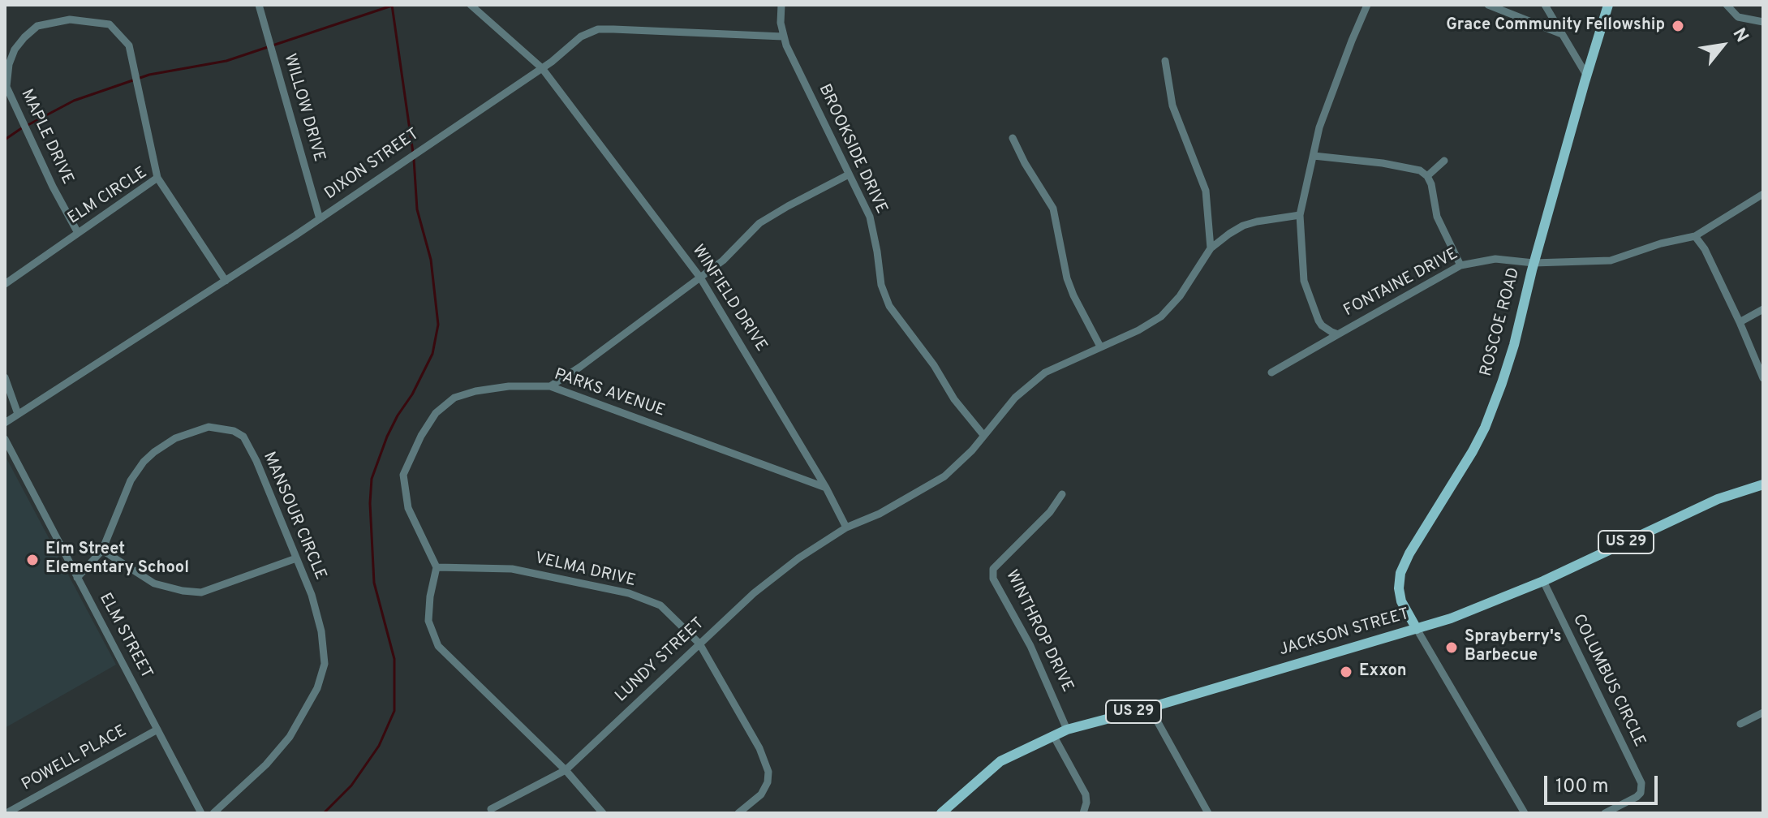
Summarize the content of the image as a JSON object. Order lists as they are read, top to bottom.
{
  "streets": {
    "main road": ["ROSCOE ROAD", "US 29", "JACKSON STREET"],
    "street": [
      "WILLOW DRIVE",
      "MAPLE DRIVE",
      "BROOKSIDE DRIVE",
      "DIXON STREET",
      "ELM CIRCLE",
      "FONTAINE DRIVE",
      "WINFIELD DRIVE",
      "PARKS AVENUE",
      "MANSOUR CIRCLE",
      "VELMA DRIVE",
      "WINTHROP DRIVE",
      "ELM STREET",
      "LUNDY STREET",
      "COLUMBUS CIRCLE",
      "POWELL PLACE"
    ]
  },
  "crossings": [
    ["WILLOW DRIVE", "DIXON STREET"],
    ["MAPLE DRIVE", "ELM CIRCLE"],
    ["BROOKSIDE DRIVE", "DIXON STREET"],
    ["BROOKSIDE DRIVE", "LUNDY STREET"],
    ["DIXON STREET", "ELM CIRCLE"],
    ["DIXON STREET", "WINFIELD DRIVE"],
    ["FONTAINE DRIVE", "ROSCOE ROAD"],
    ["WINFIELD DRIVE", "PARKS AVENUE"],
    ["WINFIELD DRIVE", "LUNDY STREET"],
    ["ROSCOE ROAD", "JACKSON STREET"],
    ["PARKS AVENUE", "VELMA DRIVE"],
    ["MANSOUR CIRCLE", "ELM STREET"],
    ["VELMA DRIVE", "LUNDY STREET"],
    ["WINTHROP DRIVE", "JACKSON STREET"],
    ["JACKSON STREET", "COLUMBUS CIRCLE"],
    ["ELM STREET", "POWELL PLACE"]
  ],
  "places": [
    "Grace Community Fellowship",
    "Elm Street Elementary School",
    "Sprayberry's Barbecue",
    "Exxon"
  ],
  "scale_bar": "100 m",
  "north": "top right"
}
